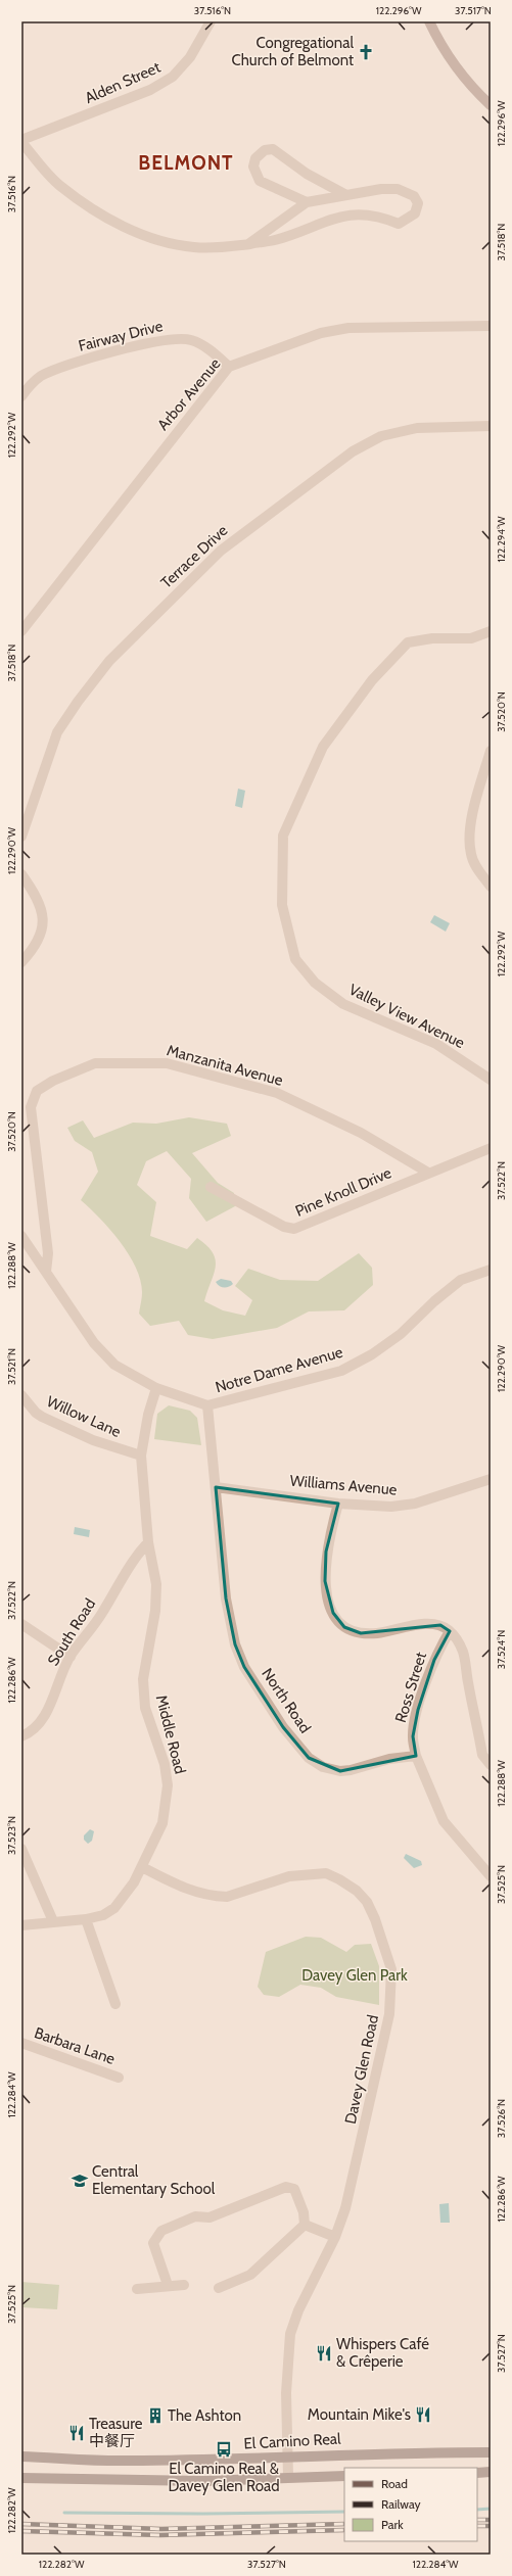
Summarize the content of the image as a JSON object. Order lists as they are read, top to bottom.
{
  "streets": {
    "main road": ["El Camino Real"],
    "street": [
      "Alden Street",
      "Fairway Drive",
      "Arbor Avenue",
      "Terrace Drive",
      "Valley View Avenue",
      "Manzanita Avenue",
      "Pine Knoll Drive",
      "Notre Dame Avenue",
      "Willow Lane",
      "Williams Avenue",
      "South Road",
      "Ross Street",
      "North Road",
      "Middle Road",
      "Barbara Lane",
      "Davey Glen Road"
    ]
  },
  "crossings": [
    ["Fairway Drive", "Arbor Avenue"],
    ["Manzanita Avenue", "Pine Knoll Drive"],
    ["Manzanita Avenue", "Notre Dame Avenue"],
    ["Notre Dame Avenue", "North Road"],
    ["Notre Dame Avenue", "Middle Road"],
    ["Willow Lane", "Middle Road"],
    ["Williams Avenue", "North Road"],
    ["South Road", "Middle Road"],
    ["Ross Street", "North Road"],
    ["Middle Road", "Davey Glen Road"],
    ["Davey Glen Road", "El Camino Real"]
  ],
  "districts": ["BELMONT"],
  "parks": ["Davey Glen Park"],
  "places": {
    "church": ["Congregational Church of Belmont"],
    "school or university": ["Central Elementary School"],
    "restaurant": ["Whispers Café & Crêperie", "Mountain Mike's", "Treasure 中餐厅"],
    "building": ["The Ashton"],
    "bus stop": ["El Camino Real & Davey Glen Road"]
  },
  "legend": ["Road", "Railway", "Park"],
  "coordinates": [
    "37.516°N",
    "122.296°W",
    "37.517°N",
    "37.518°N",
    "122.292°W",
    "122.294°W",
    "37.520°N",
    "122.290°W",
    "37.522°N",
    "122.288°W",
    "37.521°N",
    "37.524°N",
    "122.286°W",
    "37.523°N",
    "37.525°N",
    "122.284°W",
    "37.526°N",
    "37.527°N",
    "122.282°W"
  ]
}
